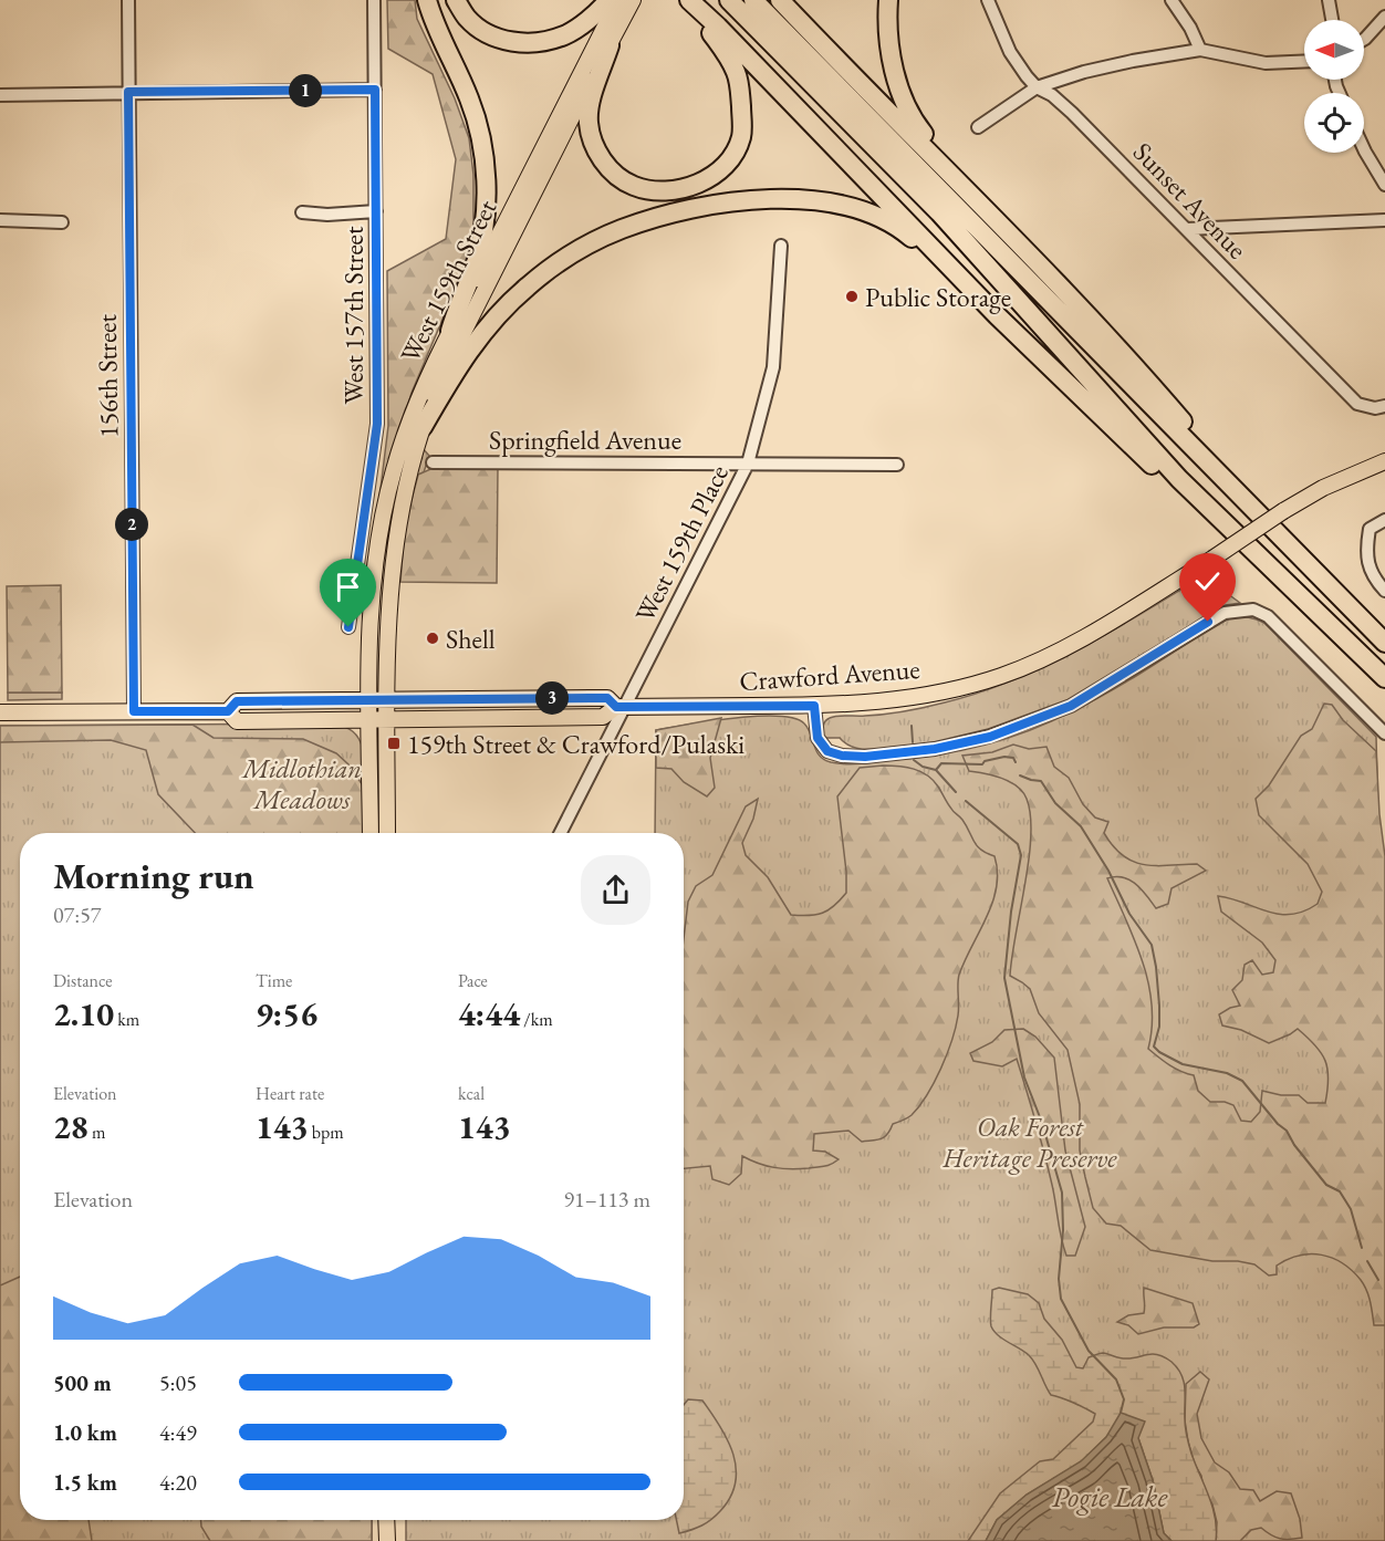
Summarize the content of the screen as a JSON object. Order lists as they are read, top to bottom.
{
  "streets": {
    "main road": ["West 159th Street", "Crawford Avenue"],
    "street": [
      "Sunset Avenue",
      "West 157th Street",
      "156th Street",
      "Springfield Avenue",
      "West 159th Place"
    ]
  },
  "crossings": [
    ["West 159th Street", "Crawford Avenue"],
    ["156th Street", "Crawford Avenue"],
    ["Springfield Avenue", "West 159th Place"],
    ["West 159th Place", "Crawford Avenue"]
  ],
  "water": ["Pogie Lake"],
  "parks": ["Midlothian Meadows", "Oak Forest Heritage Preserve"],
  "places": {
    "other": ["Public Storage", "Shell"],
    "transit": ["159th Street & Crawford/Pulaski"]
  },
  "north": "left",
  "page": {
    "pins": ["1", "2", "3"],
    "heading": ["Morning run", "07:57"],
    "stats": [
      ["Distance", "2.10 km"],
      ["Time", "9:56"],
      ["Pace", "4:44 /km"],
      ["Elevation", "28 m"],
      ["Heart rate", "143 bpm"],
      ["kcal", "143"]
    ],
    "chart": ["Elevation", "91–113 m"],
    "list": [
      {
        "name": "500 m",
        "note": "5:05"
      },
      {
        "name": "1.0 km",
        "note": "4:49"
      },
      {
        "name": "1.5 km",
        "note": "4:20"
      }
    ]
  }
}
